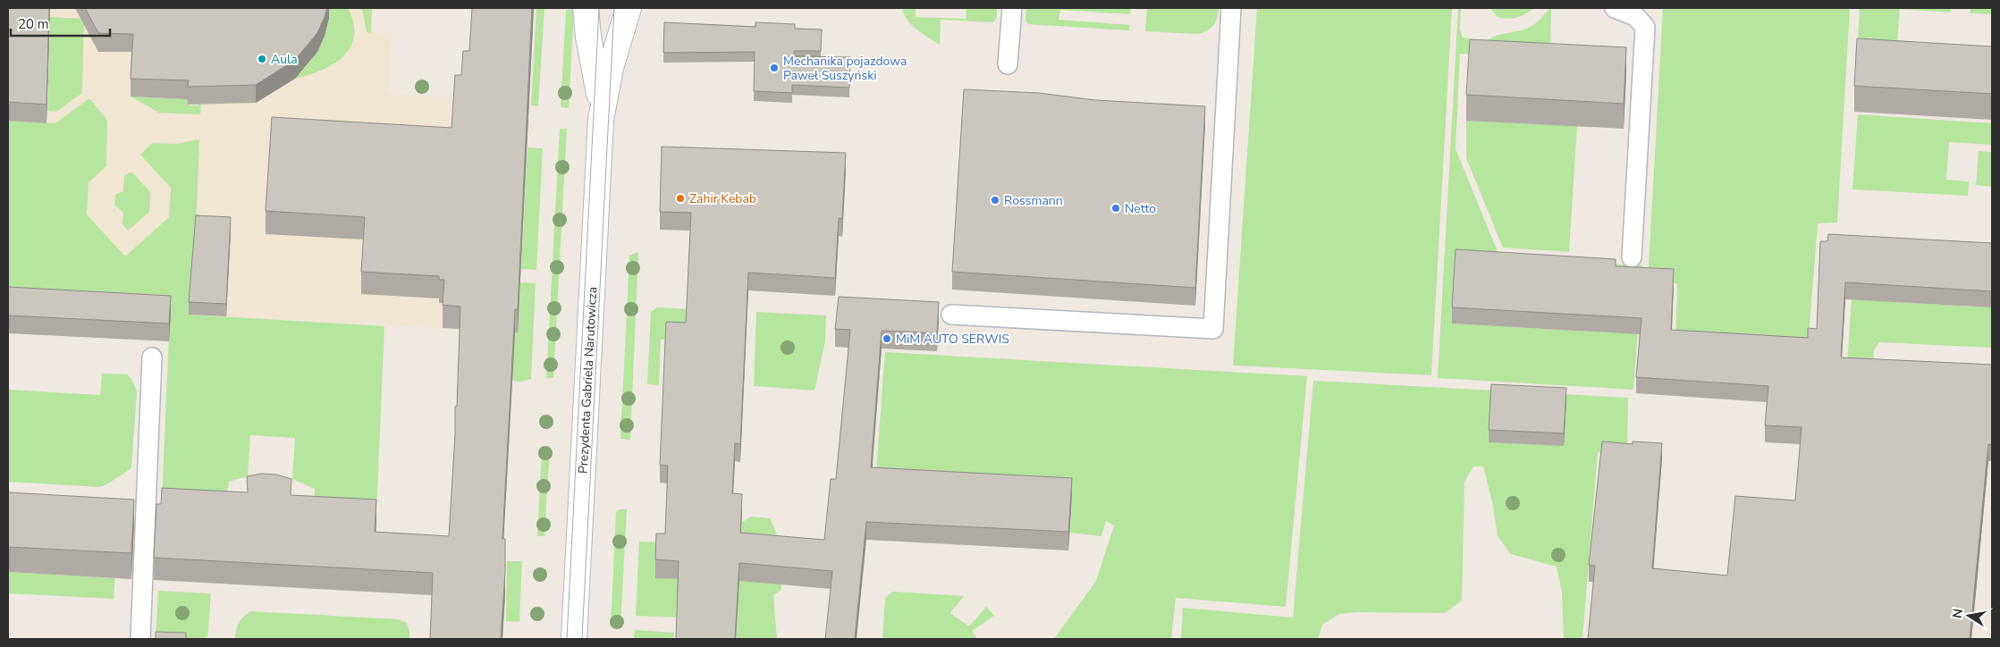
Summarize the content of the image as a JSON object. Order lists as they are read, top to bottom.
{
  "streets": {
    "street": ["Prezydenta Gabriela Narutowicza"]
  },
  "places": [
    "Aula",
    "Mechanika pojazdowa Paweł Suszyński",
    "Zahir Kebab",
    "Rossmann",
    "Netto",
    "MiM AUTO SERWIS"
  ],
  "scale_bar": "20 m",
  "north": "left"
}
